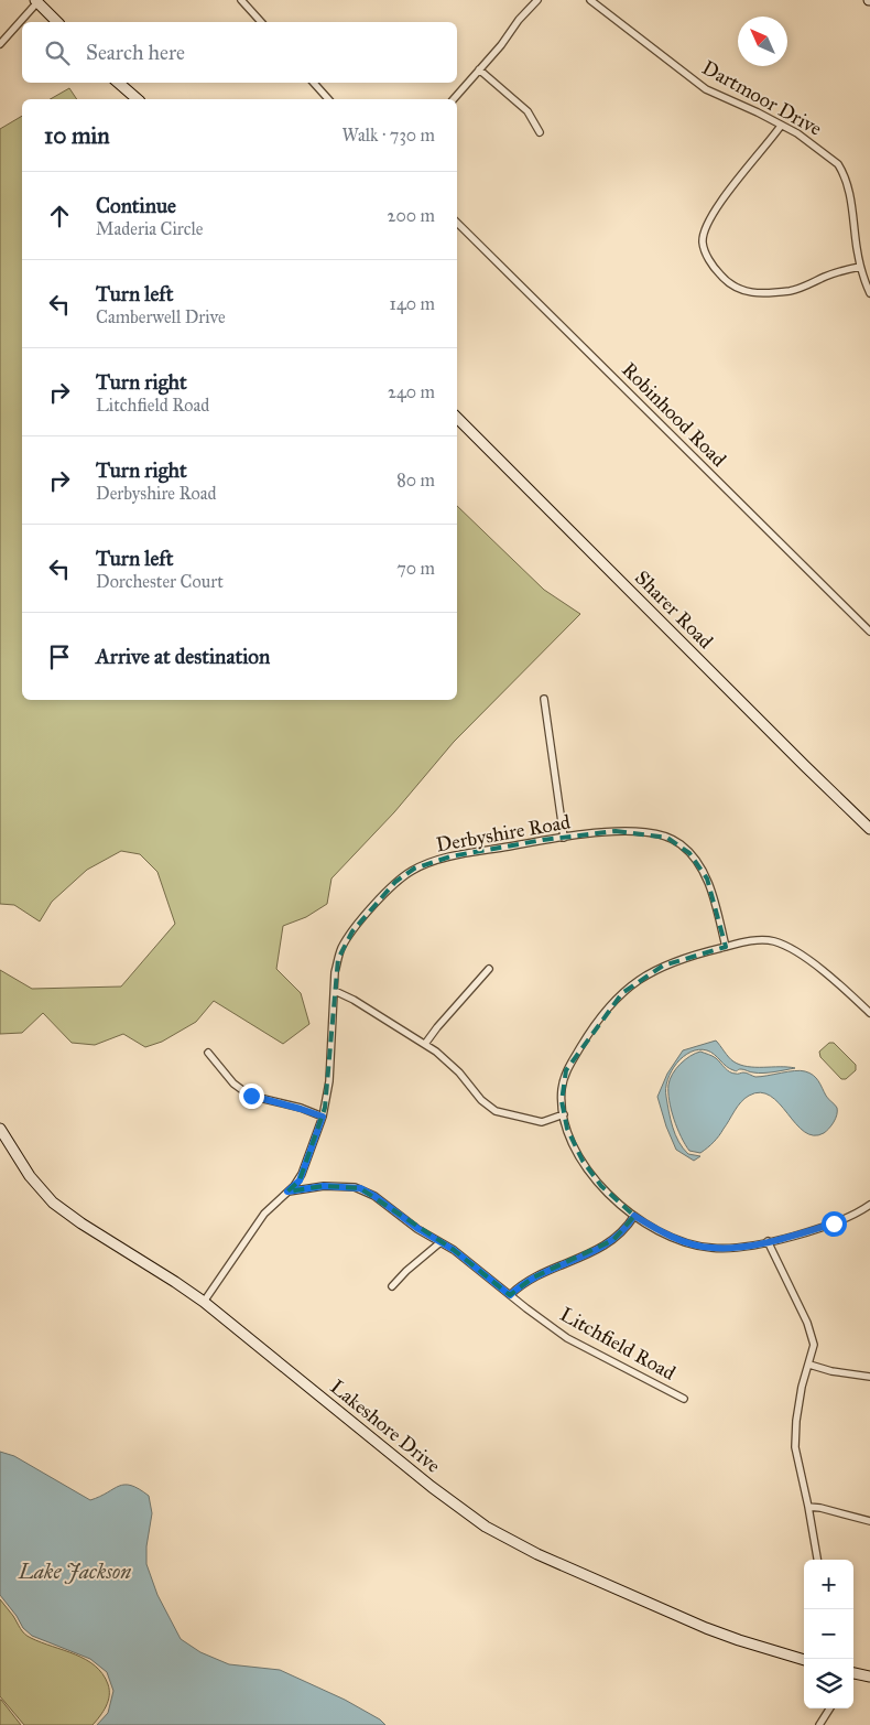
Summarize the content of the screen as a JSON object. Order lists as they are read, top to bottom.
{
  "streets": {
    "street": [
      "Dartmoor Drive",
      "Robinhood Road",
      "Sharer Road",
      "Derbyshire Road",
      "Litchfield Road",
      "Lakeshore Drive"
    ]
  },
  "crossings": [
    ["Derbyshire Road", "Litchfield Road"]
  ],
  "water": ["Lake Jackson"],
  "north": "top left",
  "page": {
    "search": "Search here",
    "heading": ["10 min", "Walk · 730 m"],
    "list": [
      ["Continue", "Maderia Circle", "200 m"],
      ["Turn left", "Camberwell Drive", "140 m"],
      ["Turn right", "Litchfield Road", "240 m"],
      ["Turn right", "Derbyshire Road", "80 m"],
      ["Turn left", "Dorchester Court", "70 m"],
      "Arrive at destination"
    ],
    "map_buttons": ["+", "−"]
  }
}
